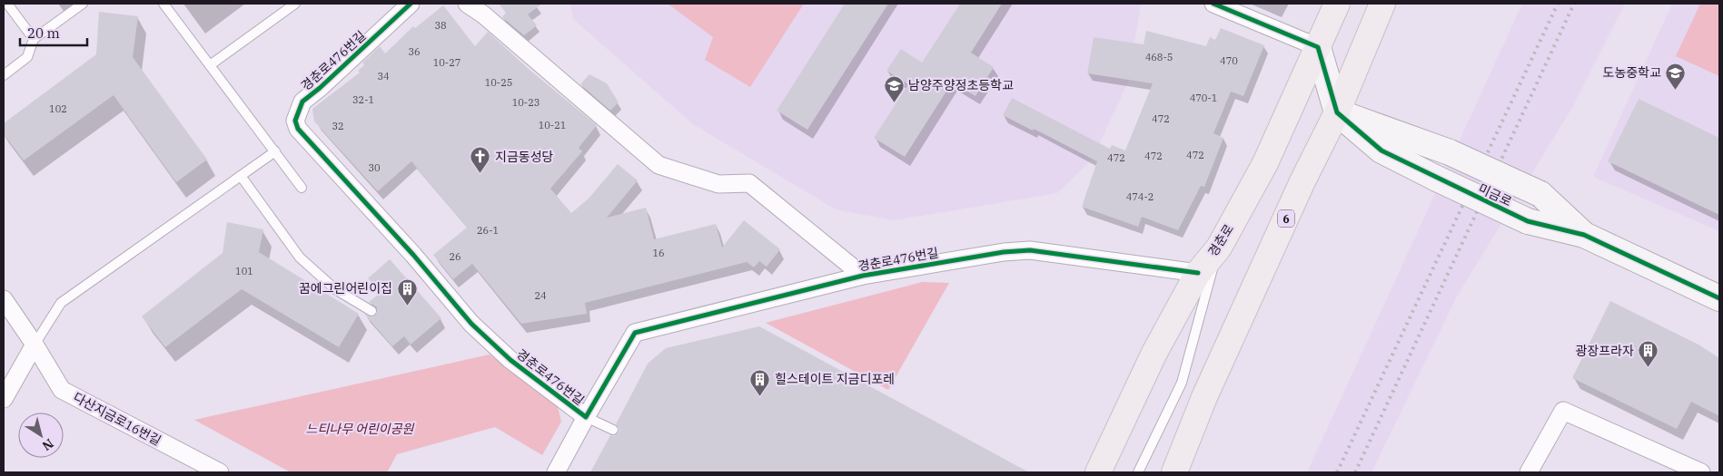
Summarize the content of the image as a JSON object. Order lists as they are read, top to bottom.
{
  "streets": {
    "main road": ["6", "경춘로"],
    "street": ["경춘로476번길", "미금로", "다산지금로16번길"]
  },
  "crossings": [
    ["경춘로476번길", "경춘로"],
    ["미금로", "6"]
  ],
  "parks": ["느티나무 어린이공원"],
  "places": {
    "school or university": ["도농중학교", "남양주양정초등학교"],
    "church": ["지금동성당"],
    "building": ["꿈에그린어린이집", "광장프라자", "힐스테이트 지금디포레"]
  },
  "house_numbers": [
    "38",
    "36",
    "468-5",
    "470",
    "10-27",
    "34",
    "10-25",
    "470-1",
    "32-1",
    "10-23",
    "102",
    "472",
    "10-21",
    "32",
    "472",
    "472",
    "472",
    "30",
    "474-2",
    "26-1",
    "16",
    "26",
    "101",
    "24"
  ],
  "scale_bar": "20 m",
  "north": "bottom right"
}
